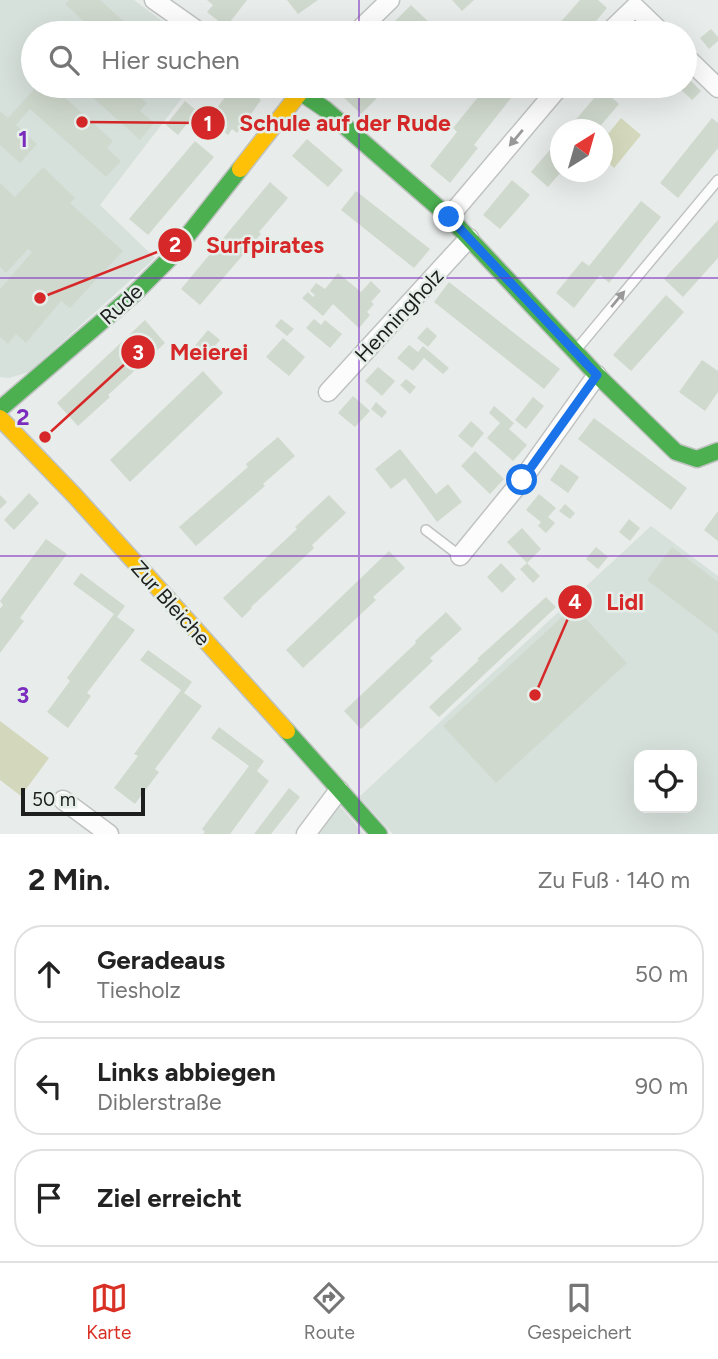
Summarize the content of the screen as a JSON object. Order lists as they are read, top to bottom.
{
  "streets": {
    "street": ["Rude", "Henningholz", "Zur Bleiche"]
  },
  "places": [
    "Schule auf der Rude",
    "Surfpirates",
    "Meierei",
    "Lidl"
  ],
  "scale_bar": "50 m",
  "north": "top right",
  "page": {
    "search": "Hier suchen",
    "scale": "50 m",
    "heading": ["2 Min.", "Zu Fuß · 140 m"],
    "list": [
      ["Geradeaus", "Tiesholz", "50 m"],
      ["Links abbiegen", "Diblerstraße", "90 m"],
      "Ziel erreicht"
    ],
    "nav": ["Karte", "Route", "Gespeichert"]
  },
  "grid": {
    "rows": ["1", "2", "3"]
  }
}
